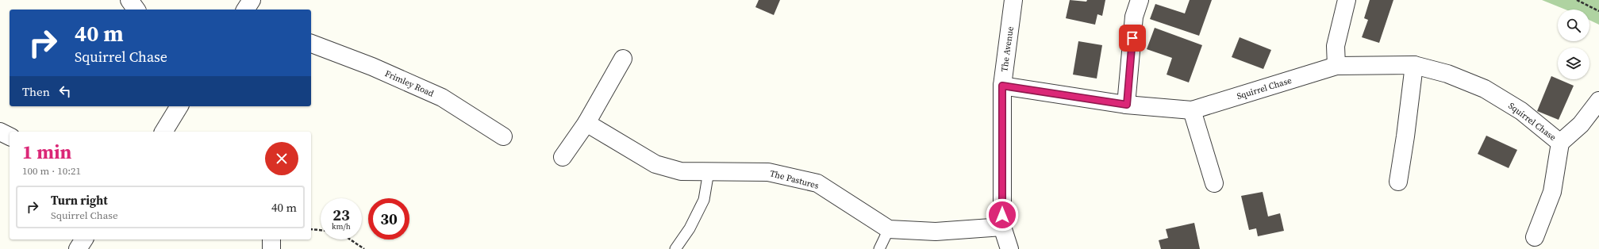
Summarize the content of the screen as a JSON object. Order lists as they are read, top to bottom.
{
  "streets": {
    "street": [
      "The Avenue",
      "Frimley Road",
      "Squirrel Chase",
      "The Pastures"
    ]
  },
  "crossings": [
    ["The Avenue", "Squirrel Chase"],
    ["The Avenue", "The Pastures"]
  ],
  "page": {
    "turn": ["40 m", "Squirrel Chase"],
    "then": "Then",
    "heading": ["1 min", "100 m · 10:21"],
    "list": [
      {
        "name": "Turn right",
        "note": "Squirrel Chase",
        "value": "40 m"
      }
    ],
    "speed": "23 km/h",
    "limit": "30"
  }
}
